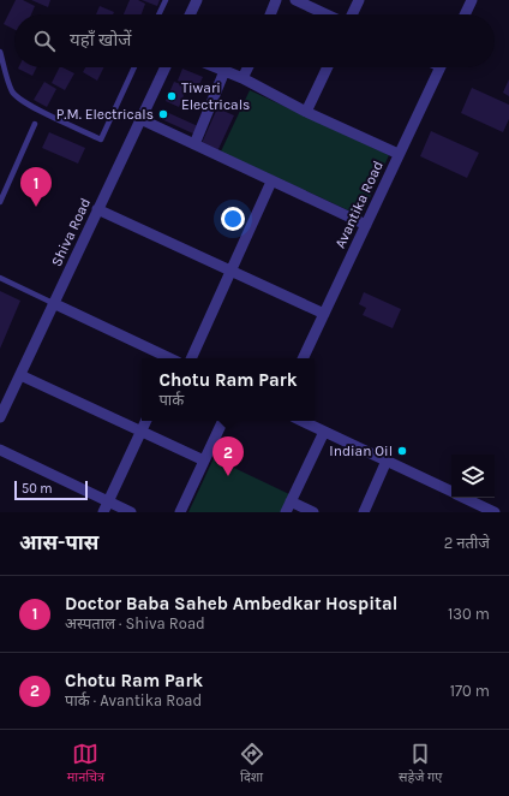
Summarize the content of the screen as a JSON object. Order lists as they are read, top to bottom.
{
  "streets": {
    "street": ["Avantika Road", "Shiva Road"]
  },
  "places": ["Tiwari Electricals", "P.M. Electricals", "Indian Oil"],
  "scale_bar": "50 m",
  "page": {
    "search": "यहाँ खोजें",
    "pins": ["1", "2"],
    "popup": ["Chotu Ram Park", "पार्क"],
    "scale": "50 m",
    "heading": ["आस-पास", "2 नतीजे"],
    "list": [
      {
        "mark": "1",
        "name": "Doctor Baba Saheb Ambedkar Hospital",
        "note": "अस्पताल · Shiva Road",
        "value": "130 m"
      },
      {
        "mark": "2",
        "name": "Chotu Ram Park",
        "note": "पार्क · Avantika Road",
        "value": "170 m"
      }
    ],
    "nav": ["मानचित्र", "दिशा", "सहेजे गए"]
  }
}
